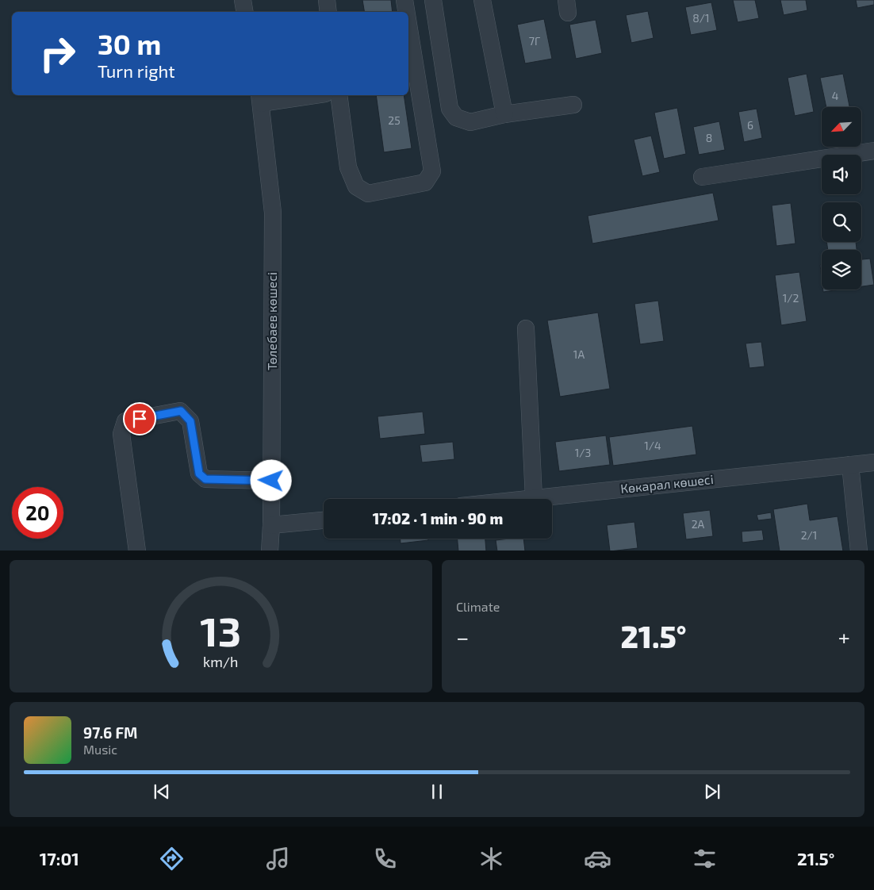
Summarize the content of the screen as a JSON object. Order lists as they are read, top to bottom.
{
  "streets": {
    "street": ["Төлебаев көшесі", "Көкарал көшесі"]
  },
  "house_numbers": [
    "8/1",
    "7Г",
    "4",
    "25",
    "6",
    "8",
    "1/2",
    "1А",
    "1/4",
    "1/3",
    "2А",
    "2/1"
  ],
  "north": "bottom left",
  "page": {
    "turn": ["30 m", "Turn right"],
    "limit": "20",
    "trip": "17:02 · 1 min · 90 m",
    "tile": "Climate",
    "heat": ["−", "21.5°", "+"],
    "song": ["97.6 FM", "Music"],
    "tabs": ["17:01", "21.5°"],
    "gauge": ["13", "km/h"]
  }
}
